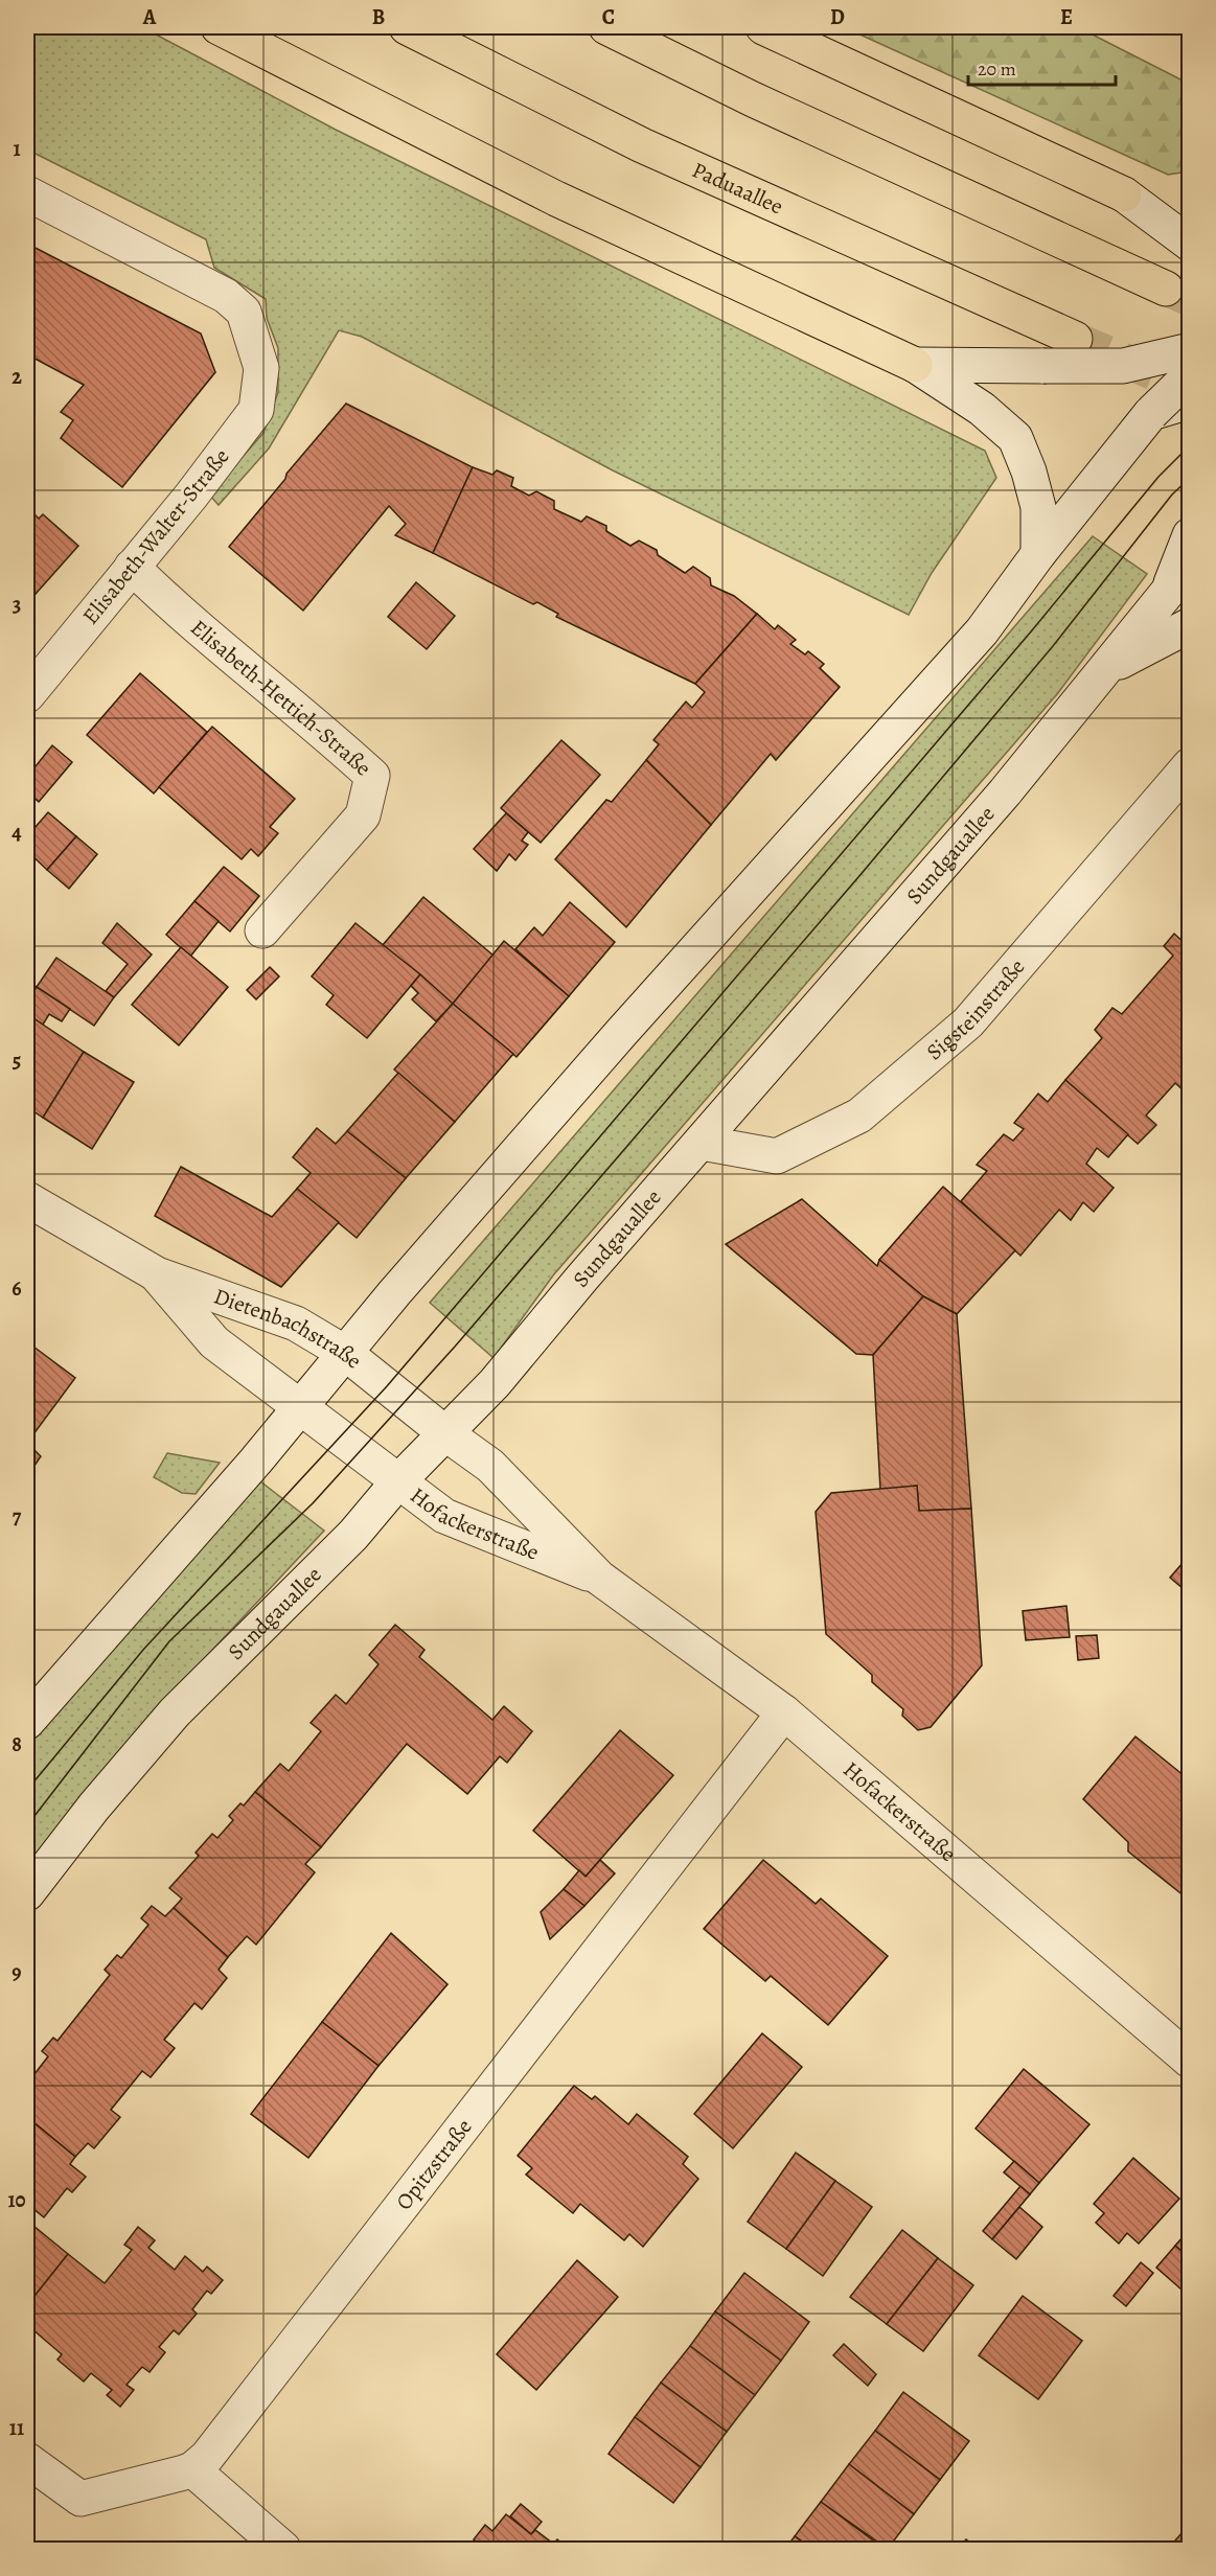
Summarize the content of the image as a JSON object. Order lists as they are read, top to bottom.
{
  "streets": {
    "highway": ["Paduaallee"],
    "street": [
      "Elisabeth-Walter-Straße",
      "Elisabeth-Hettich-Straße",
      "Sundgauallee",
      "Sigsteinstraße",
      "Dietenbachstraße",
      "Hofackerstraße",
      "Opitzstraße"
    ]
  },
  "crossings": [
    ["Elisabeth-Walter-Straße", "Elisabeth-Hettich-Straße"],
    ["Sundgauallee", "Sigsteinstraße"],
    ["Sundgauallee", "Hofackerstraße"],
    ["Dietenbachstraße", "Hofackerstraße"],
    ["Hofackerstraße", "Opitzstraße"]
  ],
  "scale_bar": "20 m",
  "grid": {
    "columns": [
      "A",
      "B",
      "C",
      "D",
      "E"
    ],
    "rows": [
      "1",
      "2",
      "3",
      "4",
      "5",
      "6",
      "7",
      "8",
      "9",
      "10",
      "11"
    ]
  }
}
